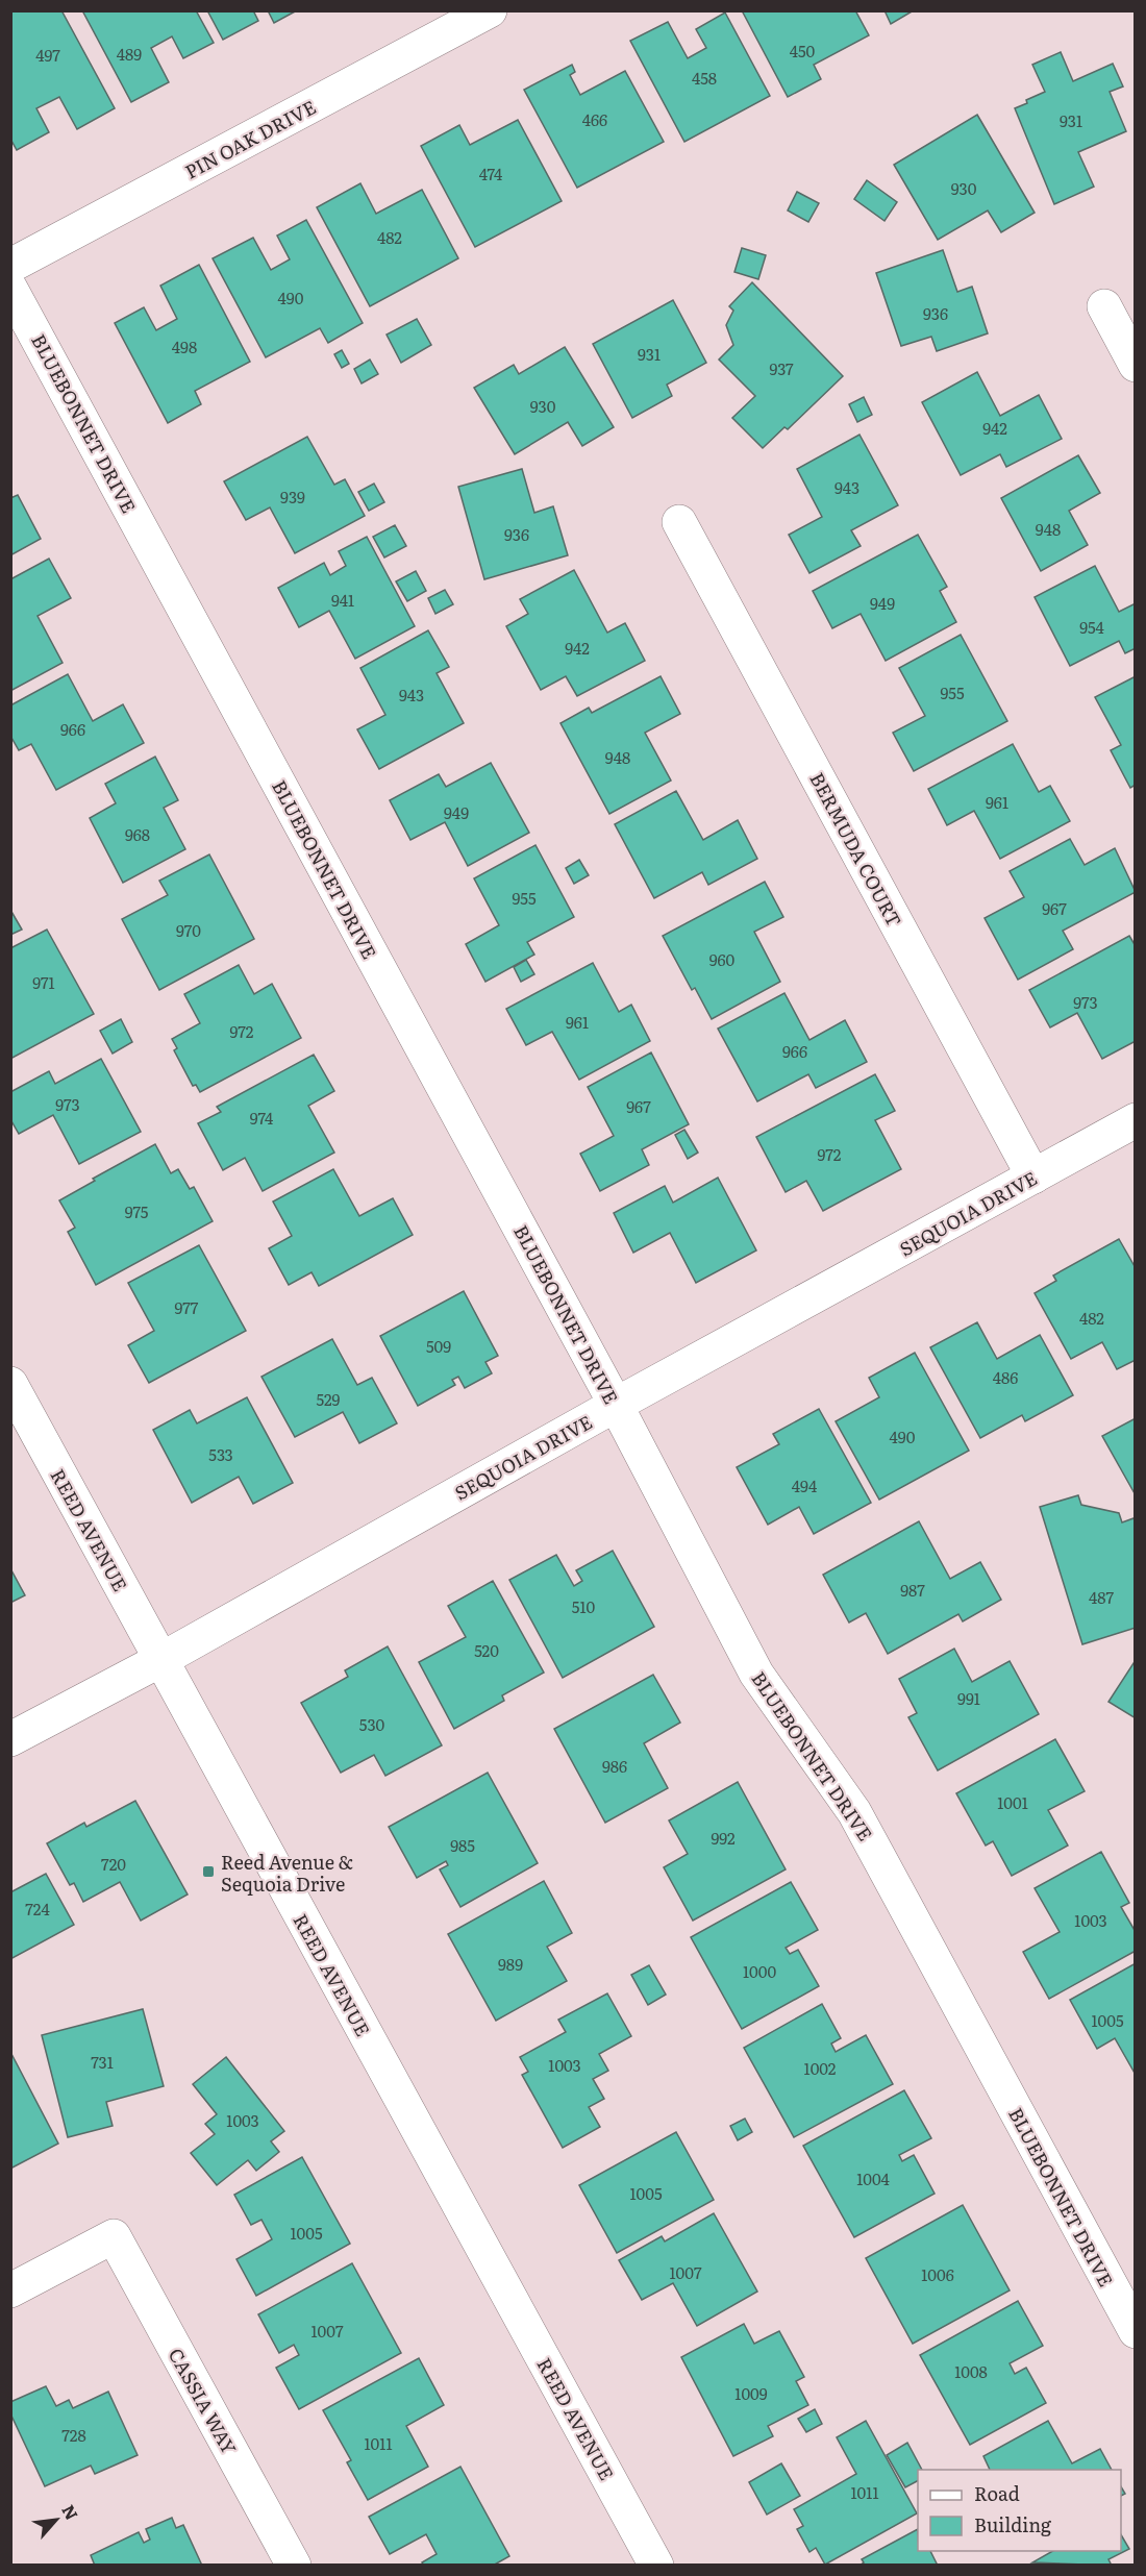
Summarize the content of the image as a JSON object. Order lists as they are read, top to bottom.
{
  "streets": {
    "street": [
      "PIN OAK DRIVE",
      "BLUEBONNET DRIVE",
      "BERMUDA COURT",
      "SEQUOIA DRIVE",
      "REED AVENUE",
      "CASSIA WAY"
    ]
  },
  "crossings": [
    ["BLUEBONNET DRIVE", "SEQUOIA DRIVE"],
    ["BERMUDA COURT", "SEQUOIA DRIVE"],
    ["SEQUOIA DRIVE", "REED AVENUE"]
  ],
  "places": {
    "transit": ["Reed Avenue & Sequoia Drive"]
  },
  "house_numbers": [
    "450",
    "489",
    "497",
    "458",
    "466",
    "931",
    "474",
    "930",
    "482",
    "490",
    "936",
    "498",
    "931",
    "937",
    "930",
    "942",
    "943",
    "939",
    "948",
    "936",
    "941",
    "949",
    "954",
    "942",
    "955",
    "943",
    "966",
    "948",
    "961",
    "949",
    "968",
    "955",
    "967",
    "970",
    "960",
    "971",
    "973",
    "961",
    "972",
    "966",
    "973",
    "967",
    "974",
    "972",
    "975",
    "977",
    "482",
    "509",
    "486",
    "529",
    "490",
    "533",
    "494",
    "987",
    "487",
    "510",
    "520",
    "991",
    "530",
    "986",
    "1001",
    "992",
    "985",
    "720",
    "724",
    "1003",
    "989",
    "1000",
    "1005",
    "731",
    "1003",
    "1002",
    "1003",
    "1004",
    "1005",
    "1005",
    "1007",
    "1006",
    "1007",
    "1008",
    "1009",
    "728",
    "1011",
    "1011"
  ],
  "legend": ["Road", "Building"],
  "north": "top right"
}
